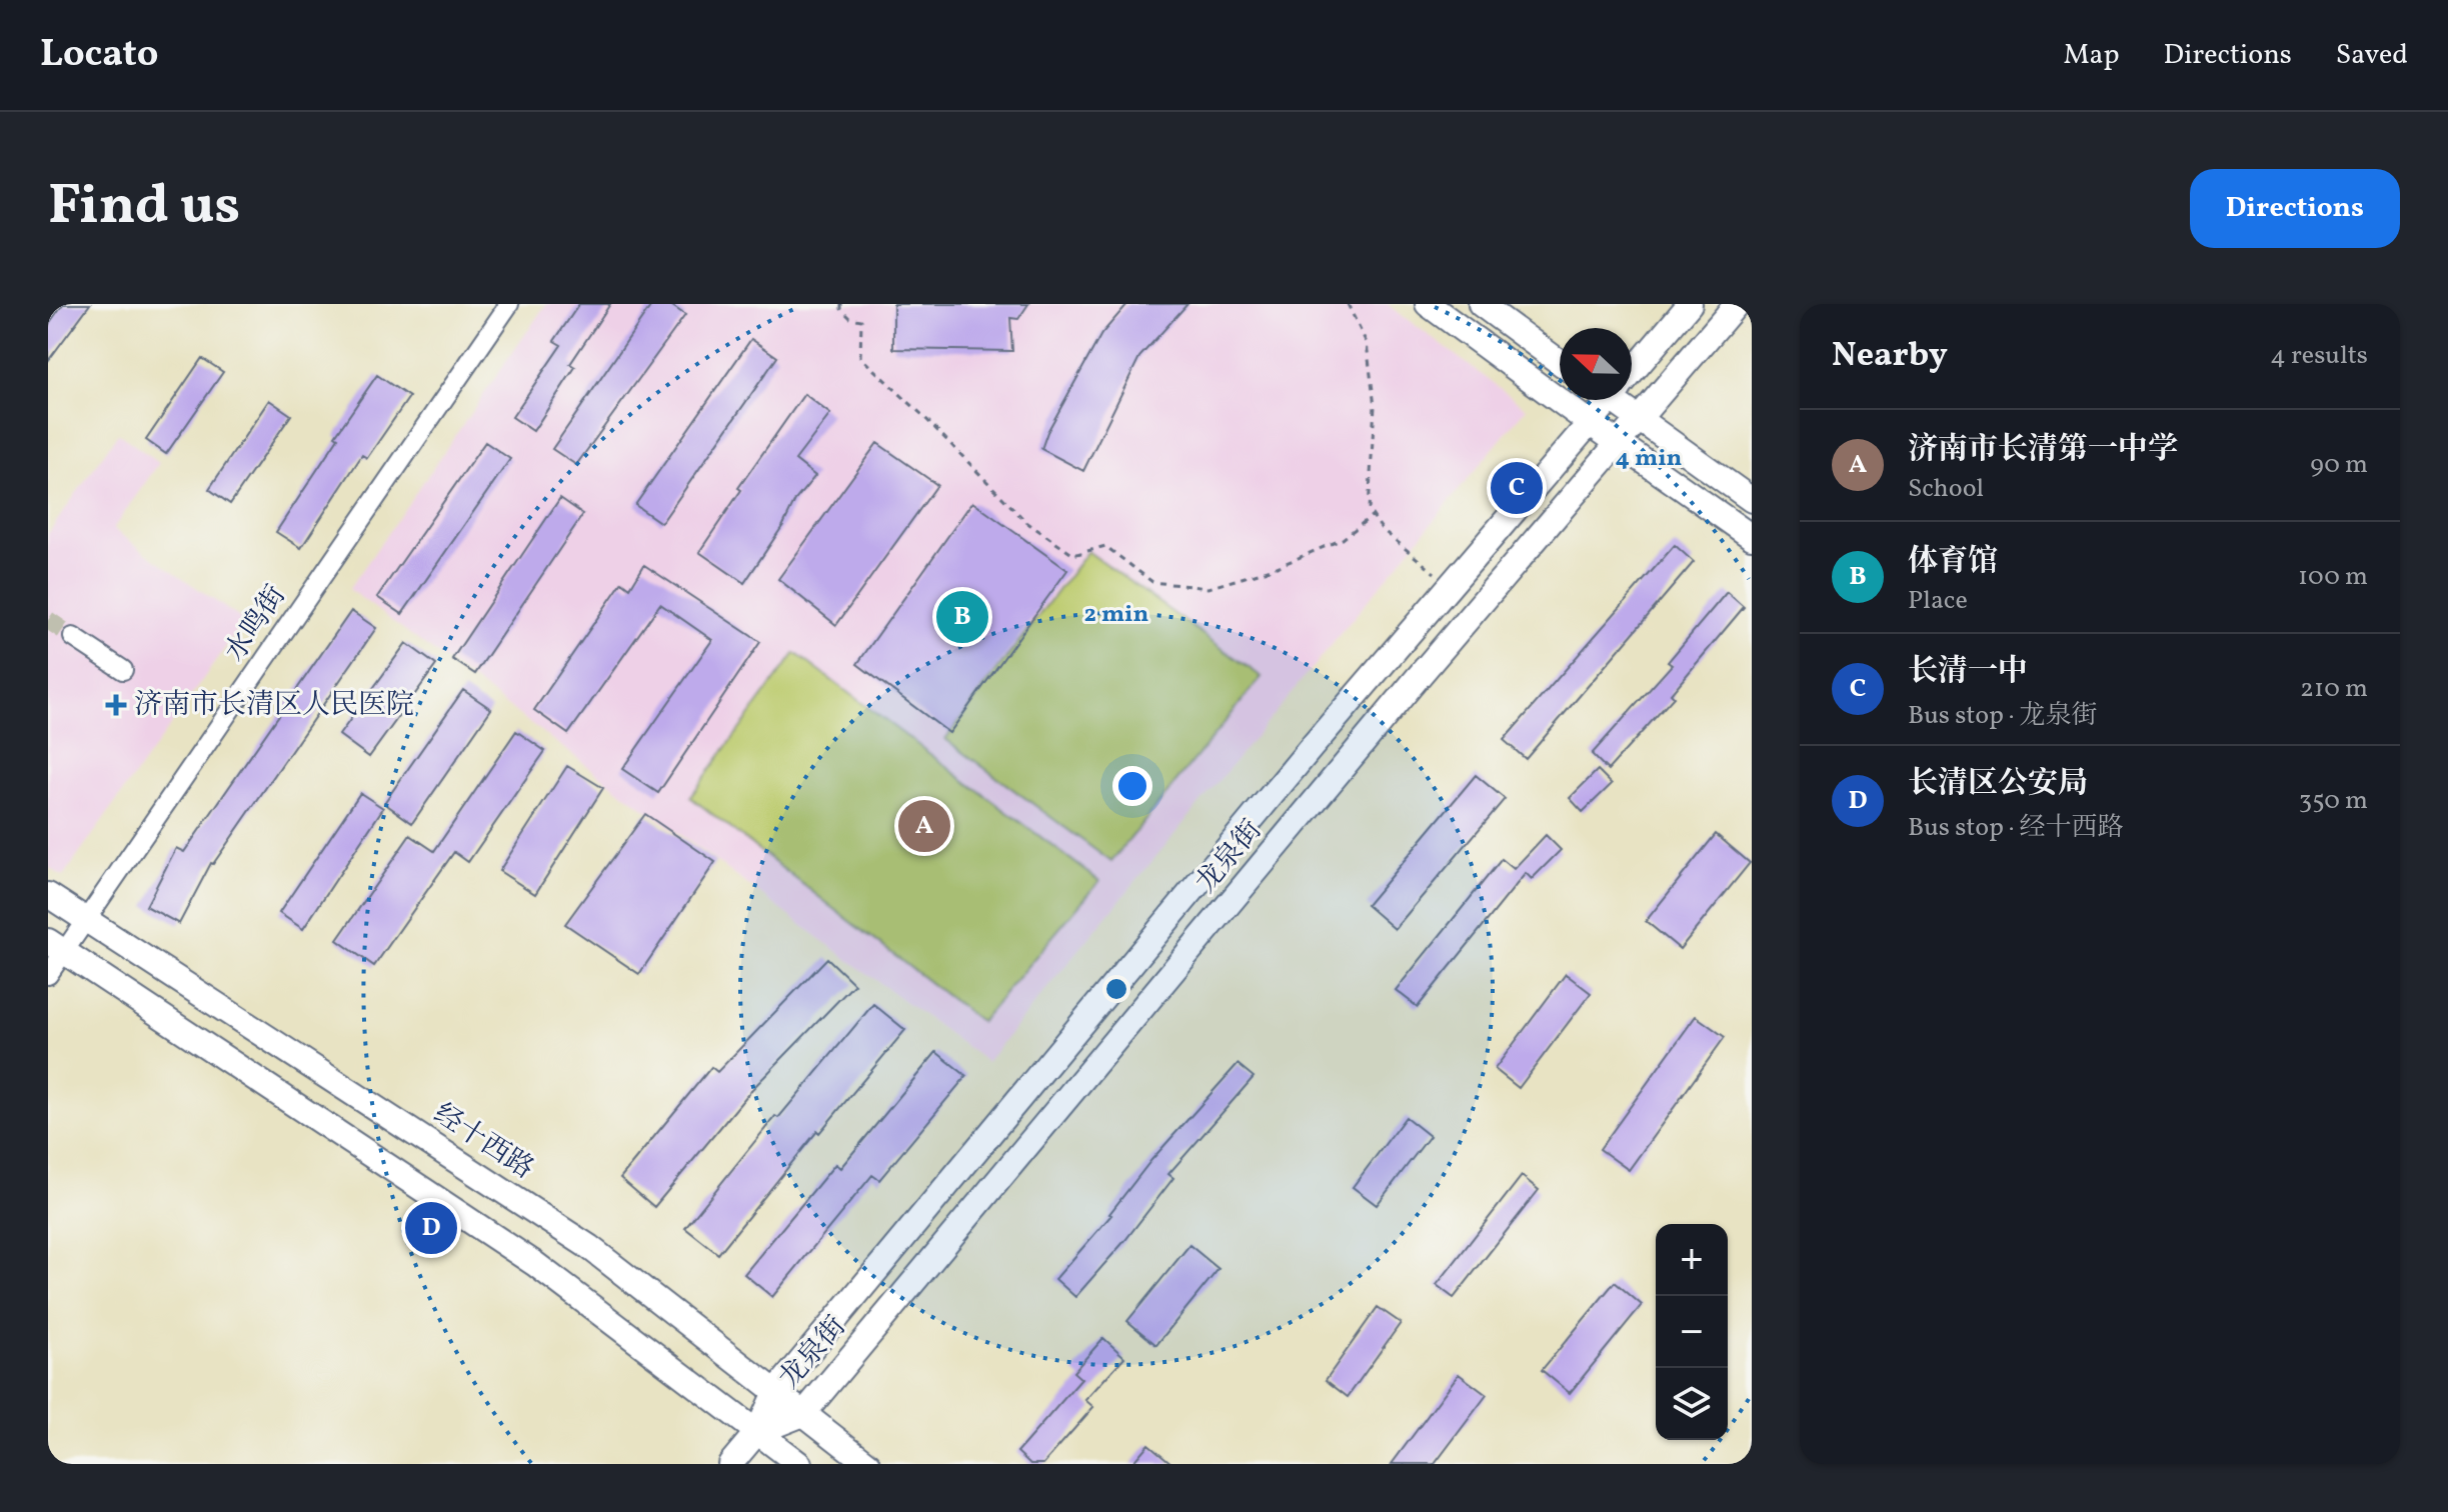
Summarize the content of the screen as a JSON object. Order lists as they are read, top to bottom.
{
  "streets": {
    "main road": ["龙泉街", "经十西路"],
    "street": ["水鸣街"]
  },
  "crossings": [
    ["水鸣街", "经十西路"],
    ["龙泉街", "经十西路"]
  ],
  "places": {
    "health": ["济南市长清区人民医院"]
  },
  "north": "left",
  "page": {
    "header": "Locato",
    "nav": ["Map", "Directions", "Saved"],
    "title": "Find us",
    "buttons": "Directions",
    "heading": ["Nearby", "4 results"],
    "list": [
      {
        "mark": "A",
        "name": "济南市长清第一中学",
        "note": "School",
        "value": "90 m"
      },
      {
        "mark": "B",
        "name": "体育馆",
        "note": "Place",
        "value": "100 m"
      },
      {
        "mark": "C",
        "name": "长清一中",
        "note": "Bus stop · 龙泉街",
        "value": "210 m"
      },
      {
        "mark": "D",
        "name": "长清区公安局",
        "note": "Bus stop · 经十西路",
        "value": "350 m"
      }
    ],
    "pins": [
      "C",
      "B",
      "A",
      "D"
    ],
    "map_buttons": ["+", "−"]
  },
  "rings": ["4 min", "2 min"]
}
